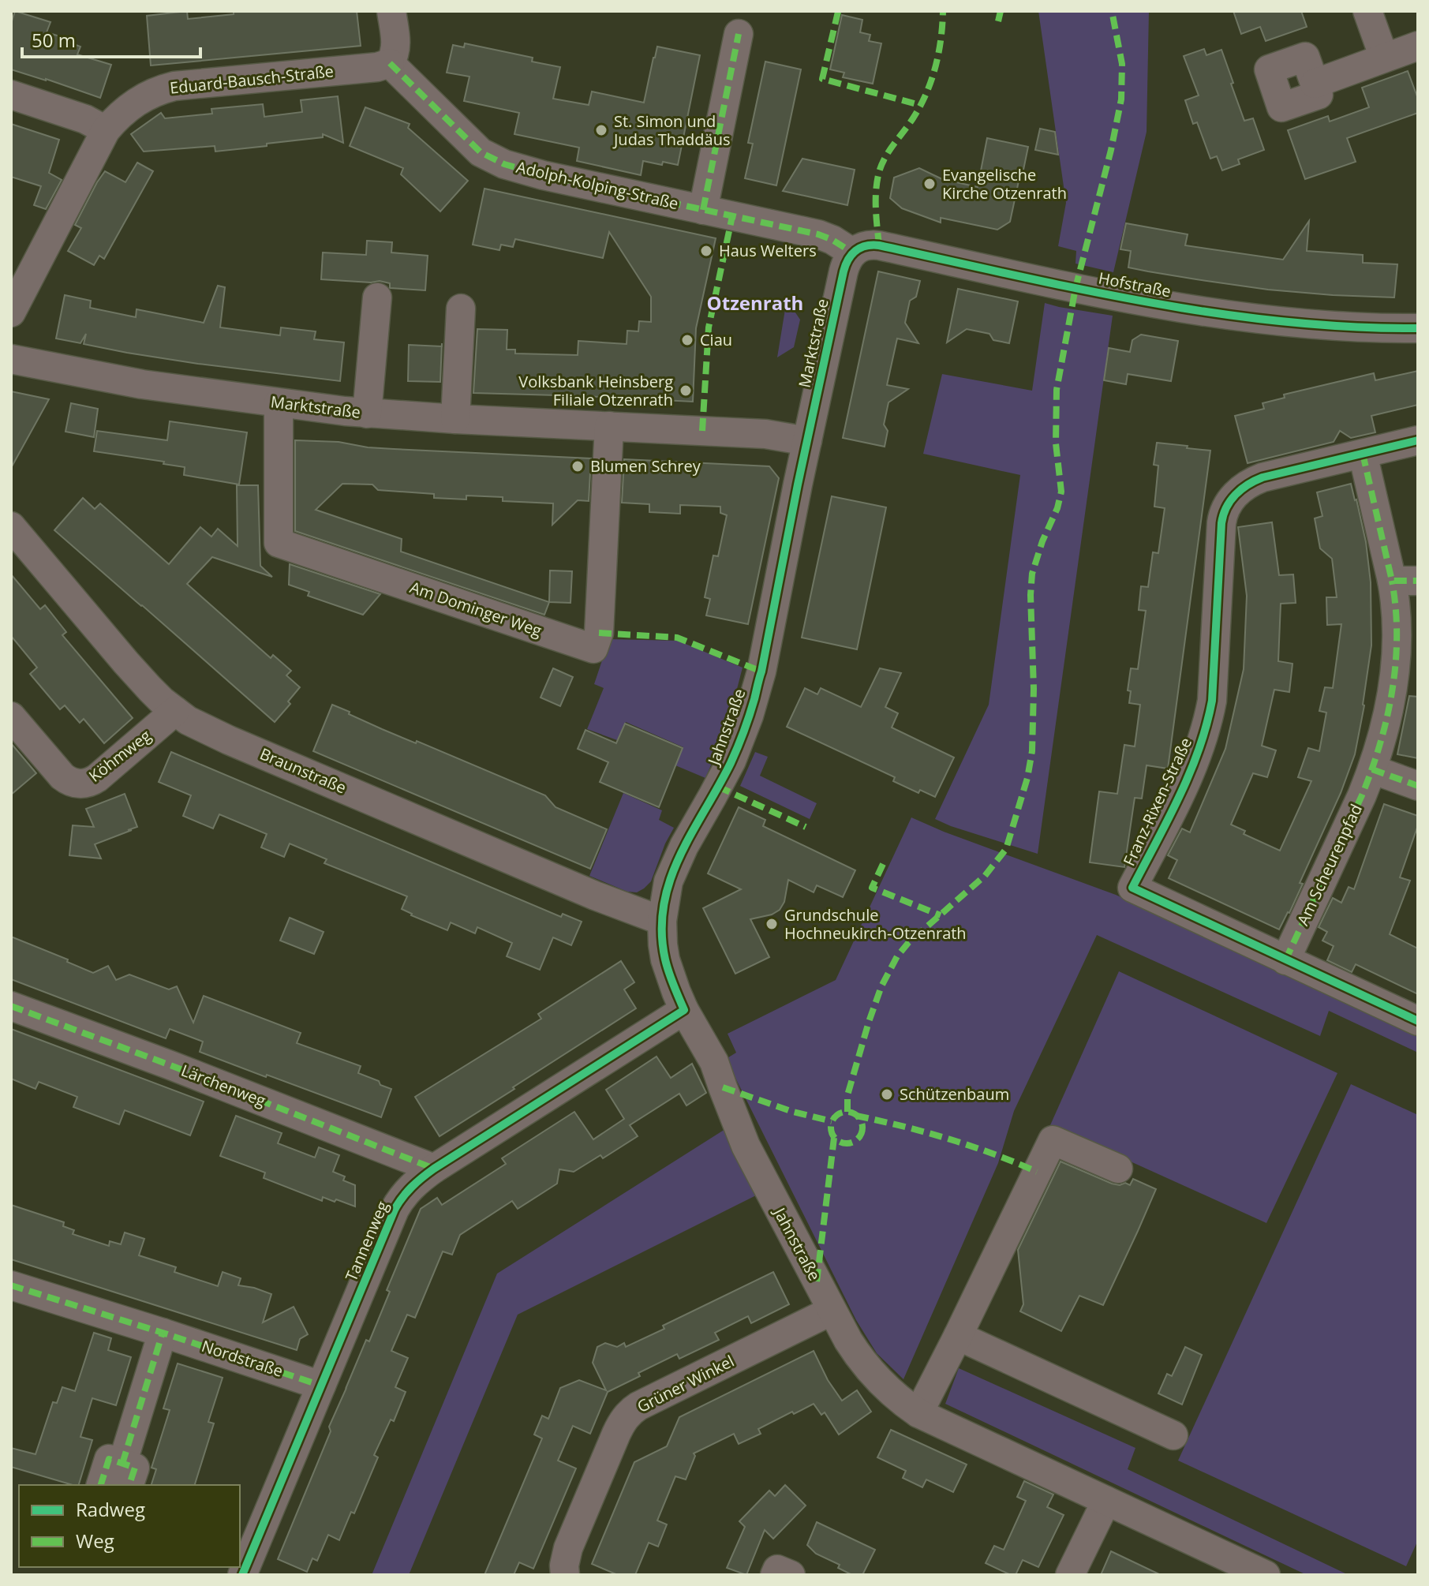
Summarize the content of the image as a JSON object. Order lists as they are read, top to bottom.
{
  "streets": {
    "street": [
      "Eduard-Bausch-Straße",
      "Adolph-Kolping-Straße",
      "Hofstraße",
      "Marktstraße",
      "Am Dominger Weg",
      "Jahnstraße",
      "Köhmweg",
      "Braunstraße",
      "Franz-Rixen-Straße",
      "Am Scheurenpfad",
      "Lärchenweg",
      "Tannenweg",
      "Nordstraße",
      "Grüner Winkel"
    ]
  },
  "crossings": [
    ["Eduard-Bausch-Straße", "Adolph-Kolping-Straße"],
    ["Adolph-Kolping-Straße", "Hofstraße"],
    ["Adolph-Kolping-Straße", "Marktstraße"],
    ["Hofstraße", "Marktstraße"],
    ["Marktstraße", "Am Dominger Weg"],
    ["Marktstraße", "Jahnstraße"],
    ["Jahnstraße", "Braunstraße"],
    ["Jahnstraße", "Tannenweg"],
    ["Jahnstraße", "Grüner Winkel"],
    ["Köhmweg", "Braunstraße"],
    ["Franz-Rixen-Straße", "Am Scheurenpfad"],
    ["Lärchenweg", "Tannenweg"],
    ["Tannenweg", "Nordstraße"]
  ],
  "districts": ["Otzenrath"],
  "places": [
    "St. Simon und Judas Thaddäus",
    "Evangelische Kirche Otzenrath",
    "Haus Welters",
    "Ciau",
    "Volksbank Heinsberg Filiale Otzenrath",
    "Blumen Schrey",
    "Grundschule Hochneukirch-Otzenrath",
    "Schützenbaum"
  ],
  "legend": ["Radweg", "Weg"],
  "scale_bar": "50 m"
}
